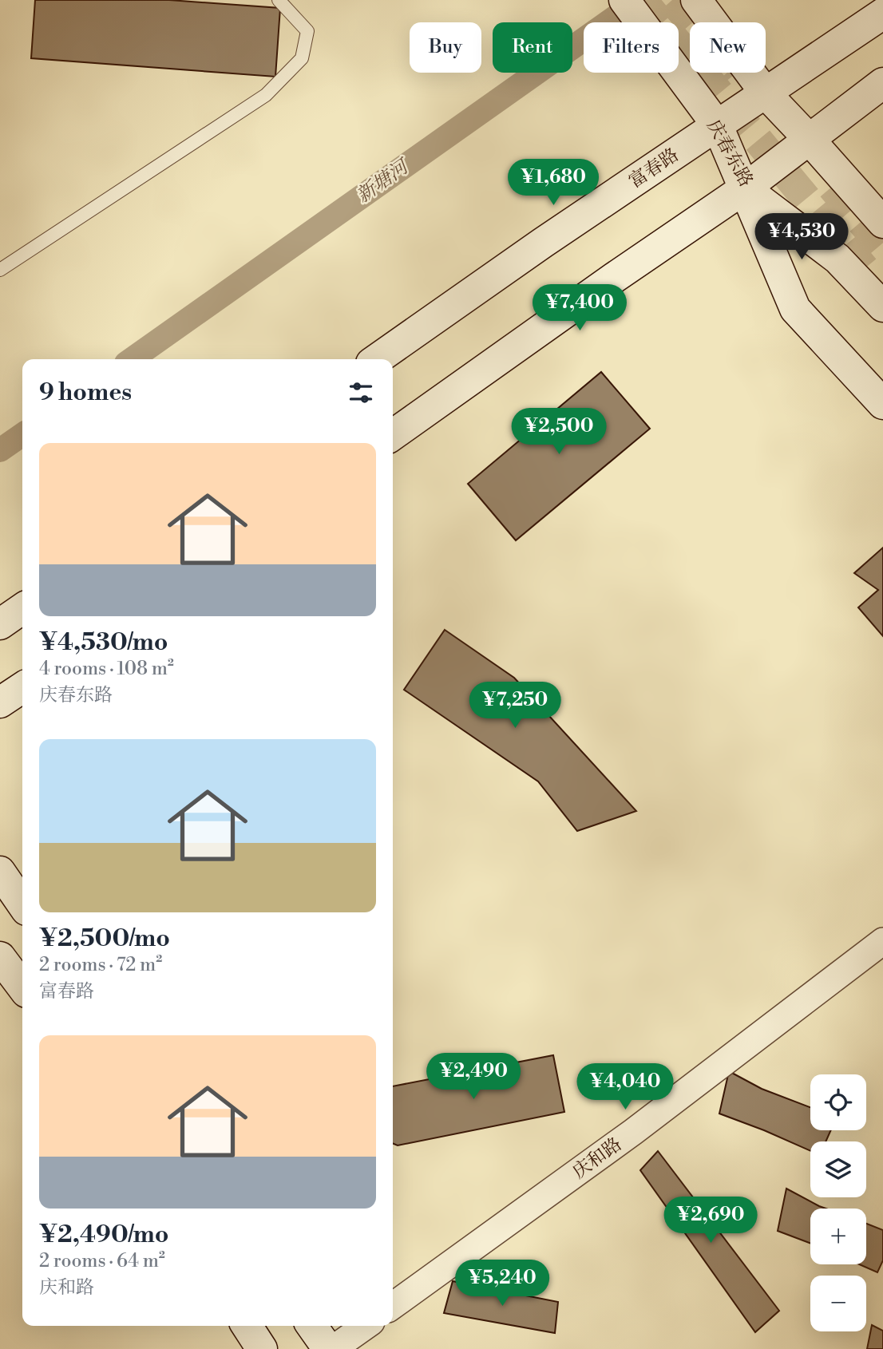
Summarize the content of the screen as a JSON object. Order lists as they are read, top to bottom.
{
  "streets": {
    "main road": ["庆春东路", "富春路"],
    "street": ["庆和路"]
  },
  "crossings": [
    ["庆春东路", "富春路"]
  ],
  "water": ["新塘河"],
  "page": {
    "chip": [
      "Buy",
      "Rent",
      "Filters",
      "New"
    ],
    "price": [
      "¥1,680",
      "¥4,530",
      "¥7,400",
      "¥2,500",
      "¥7,250",
      "¥2,490",
      "¥4,040",
      "¥2,690",
      "¥5,240"
    ],
    "heading": "9 homes",
    "list": [
      {
        "name": "¥4,530/mo",
        "note": "4 rooms · 108 m² · 庆春东路"
      },
      {
        "name": "¥2,500/mo",
        "note": "2 rooms · 72 m² · 富春路"
      },
      {
        "name": "¥2,490/mo",
        "note": "2 rooms · 64 m² · 庆和路"
      }
    ],
    "map_buttons": ["+", "−"]
  }
}
